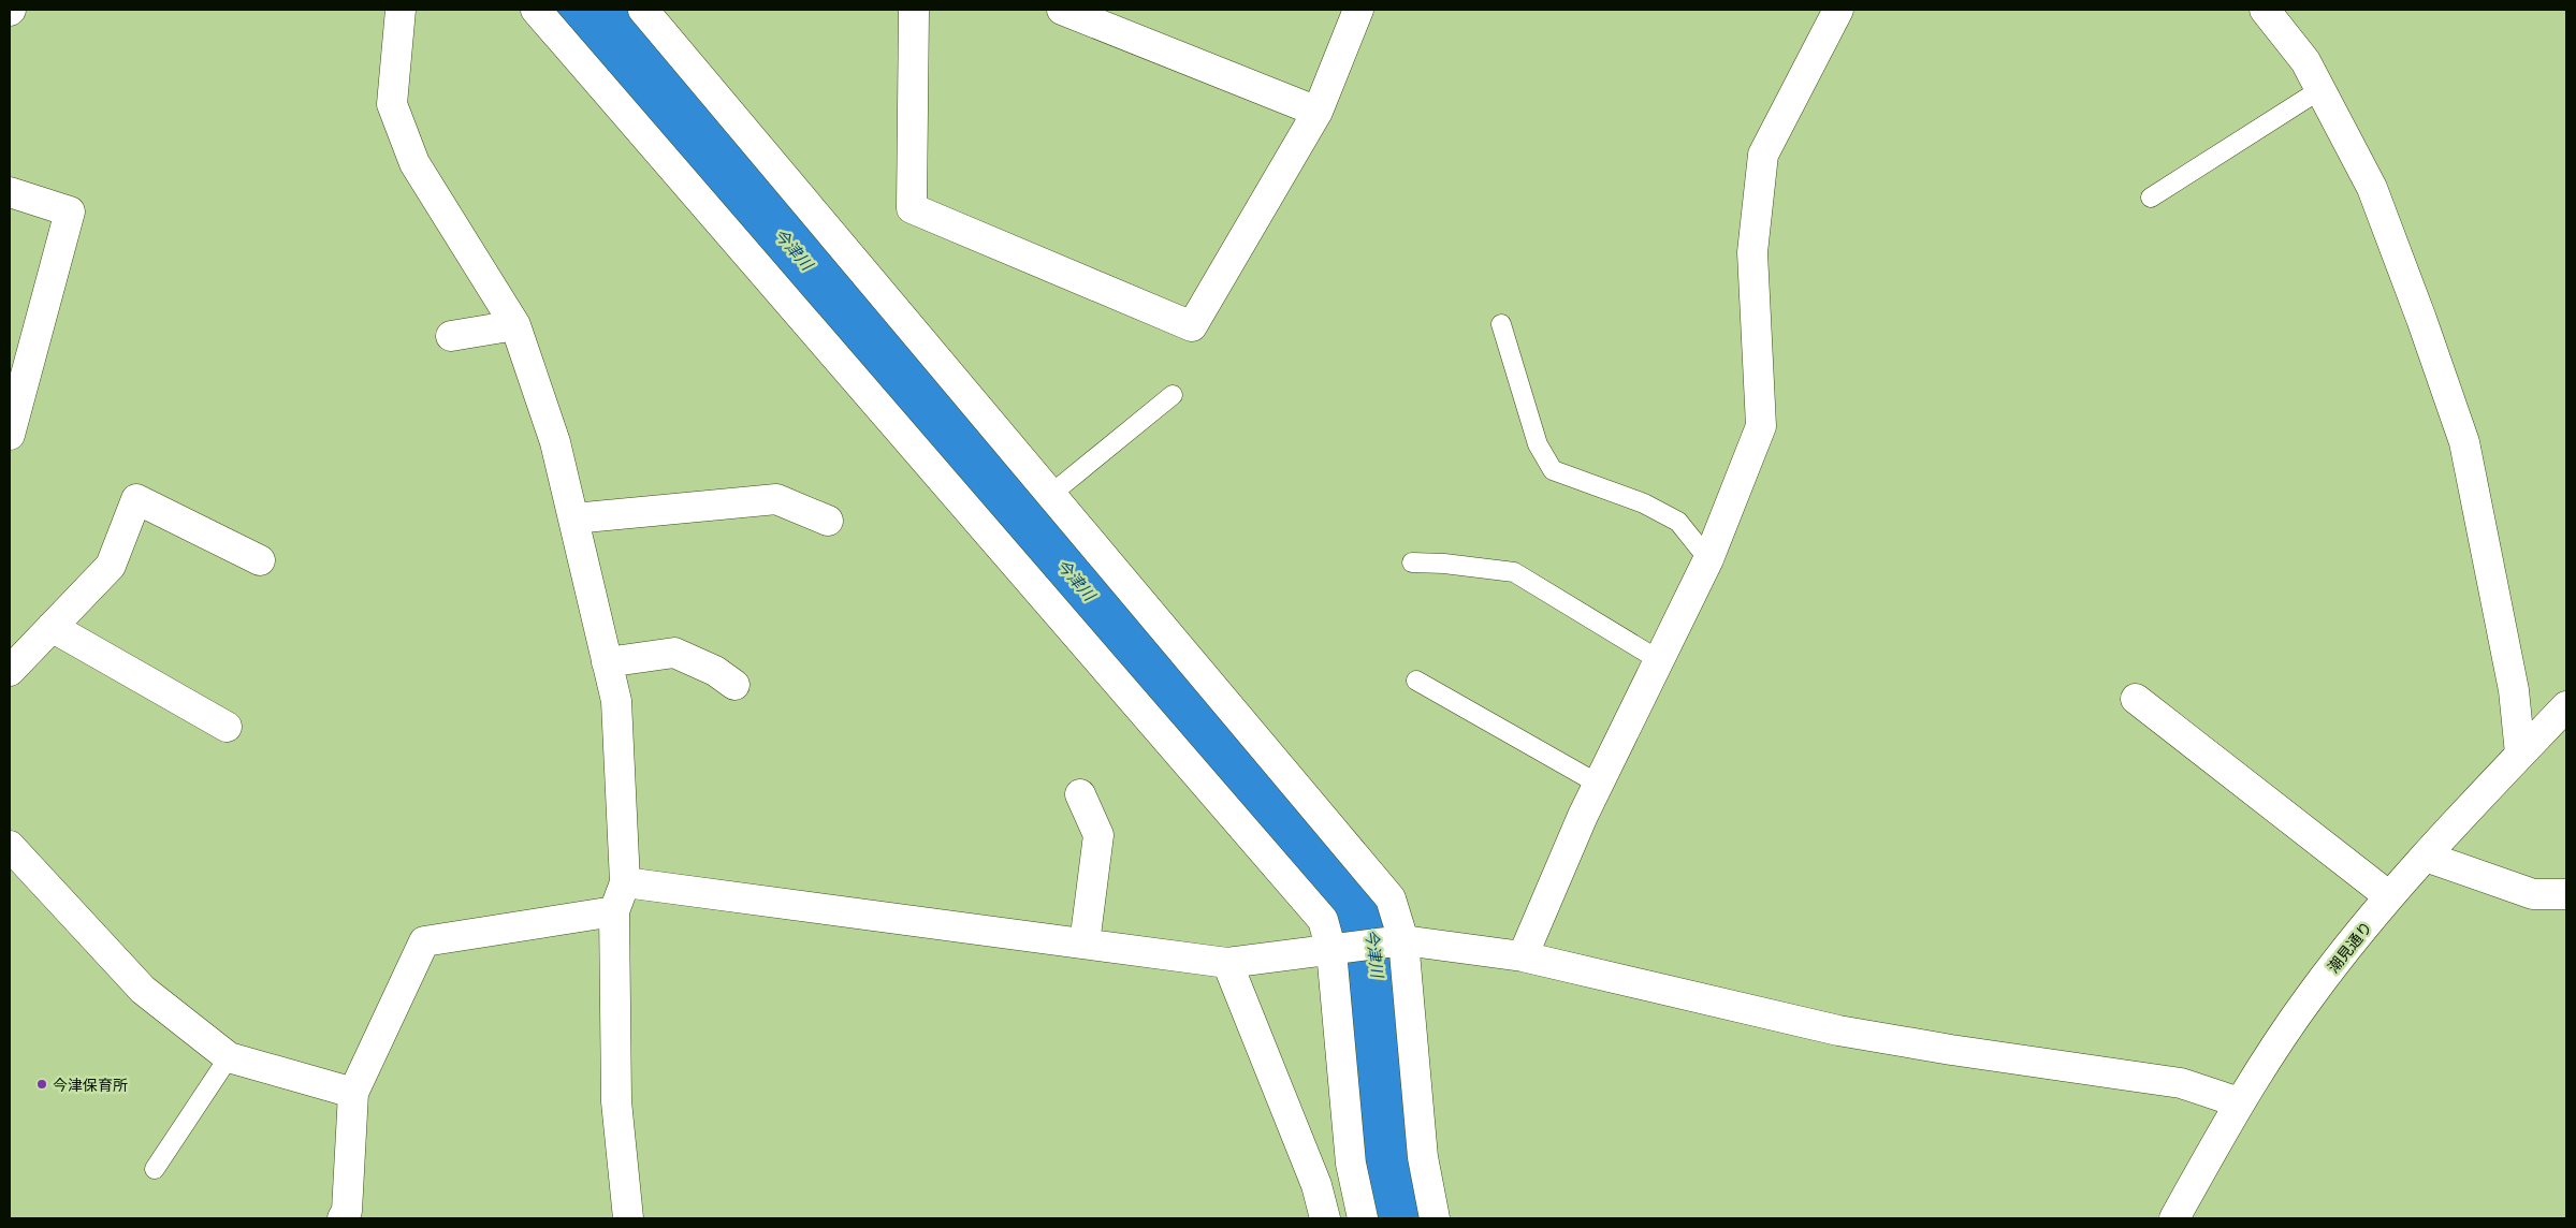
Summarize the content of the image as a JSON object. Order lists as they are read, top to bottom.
{
  "streets": {
    "street": ["潮見通り"]
  },
  "water": ["今津川"],
  "places": ["今津保育所"]
}
